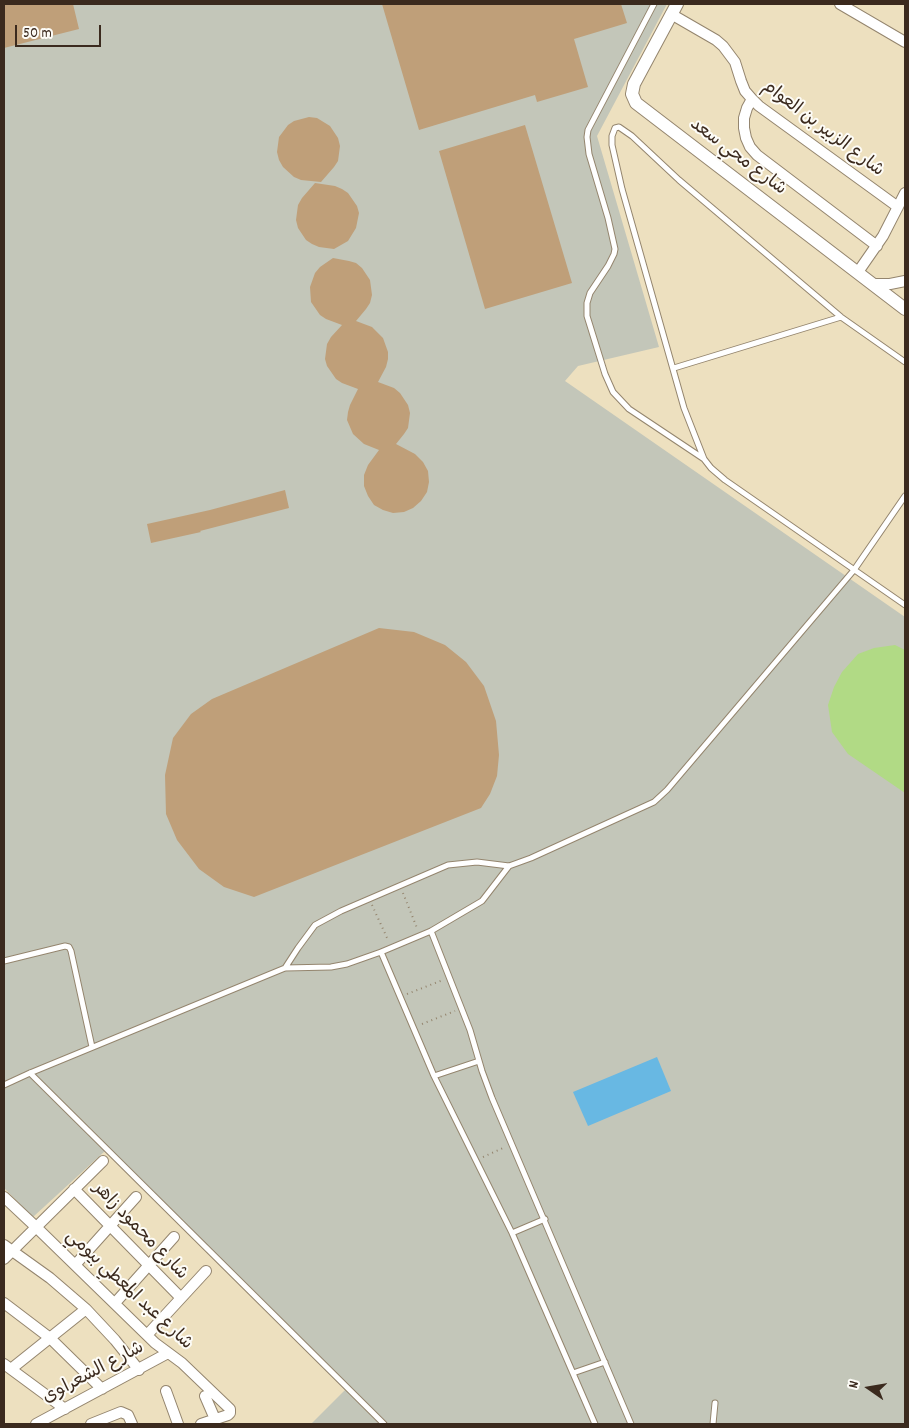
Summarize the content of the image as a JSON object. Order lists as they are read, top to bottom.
{
  "streets": {
    "street": [
      "شارع الزبير بن العوام",
      "شارع محي سعد",
      "شارع محمود زاهر",
      "شارع عبد المعطي بيومي",
      "شارع الشعراوى"
    ]
  },
  "crossings": [
    ["شارع الزبير بن العوام", "شارع محي سعد"],
    ["شارع عبد المعطي بيومي", "شارع الشعراوى"]
  ],
  "scale_bar": "50 m",
  "north": "left"
}
